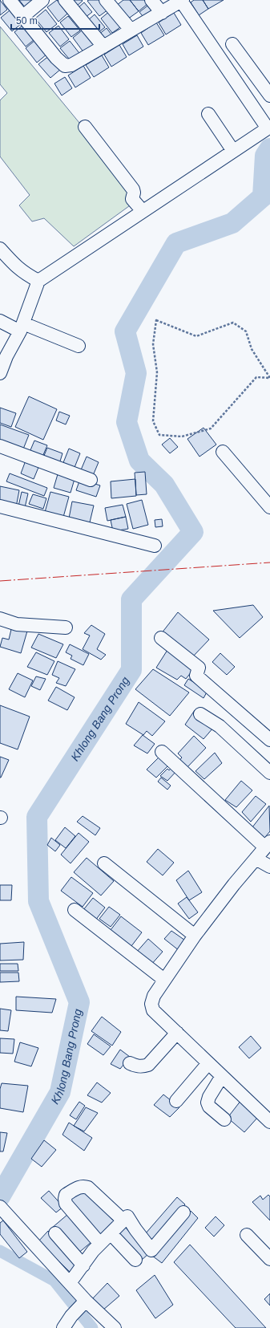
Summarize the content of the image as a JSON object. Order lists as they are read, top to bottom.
{
  "water": ["Khlong Bang Prong"],
  "scale_bar": "50 m"
}
